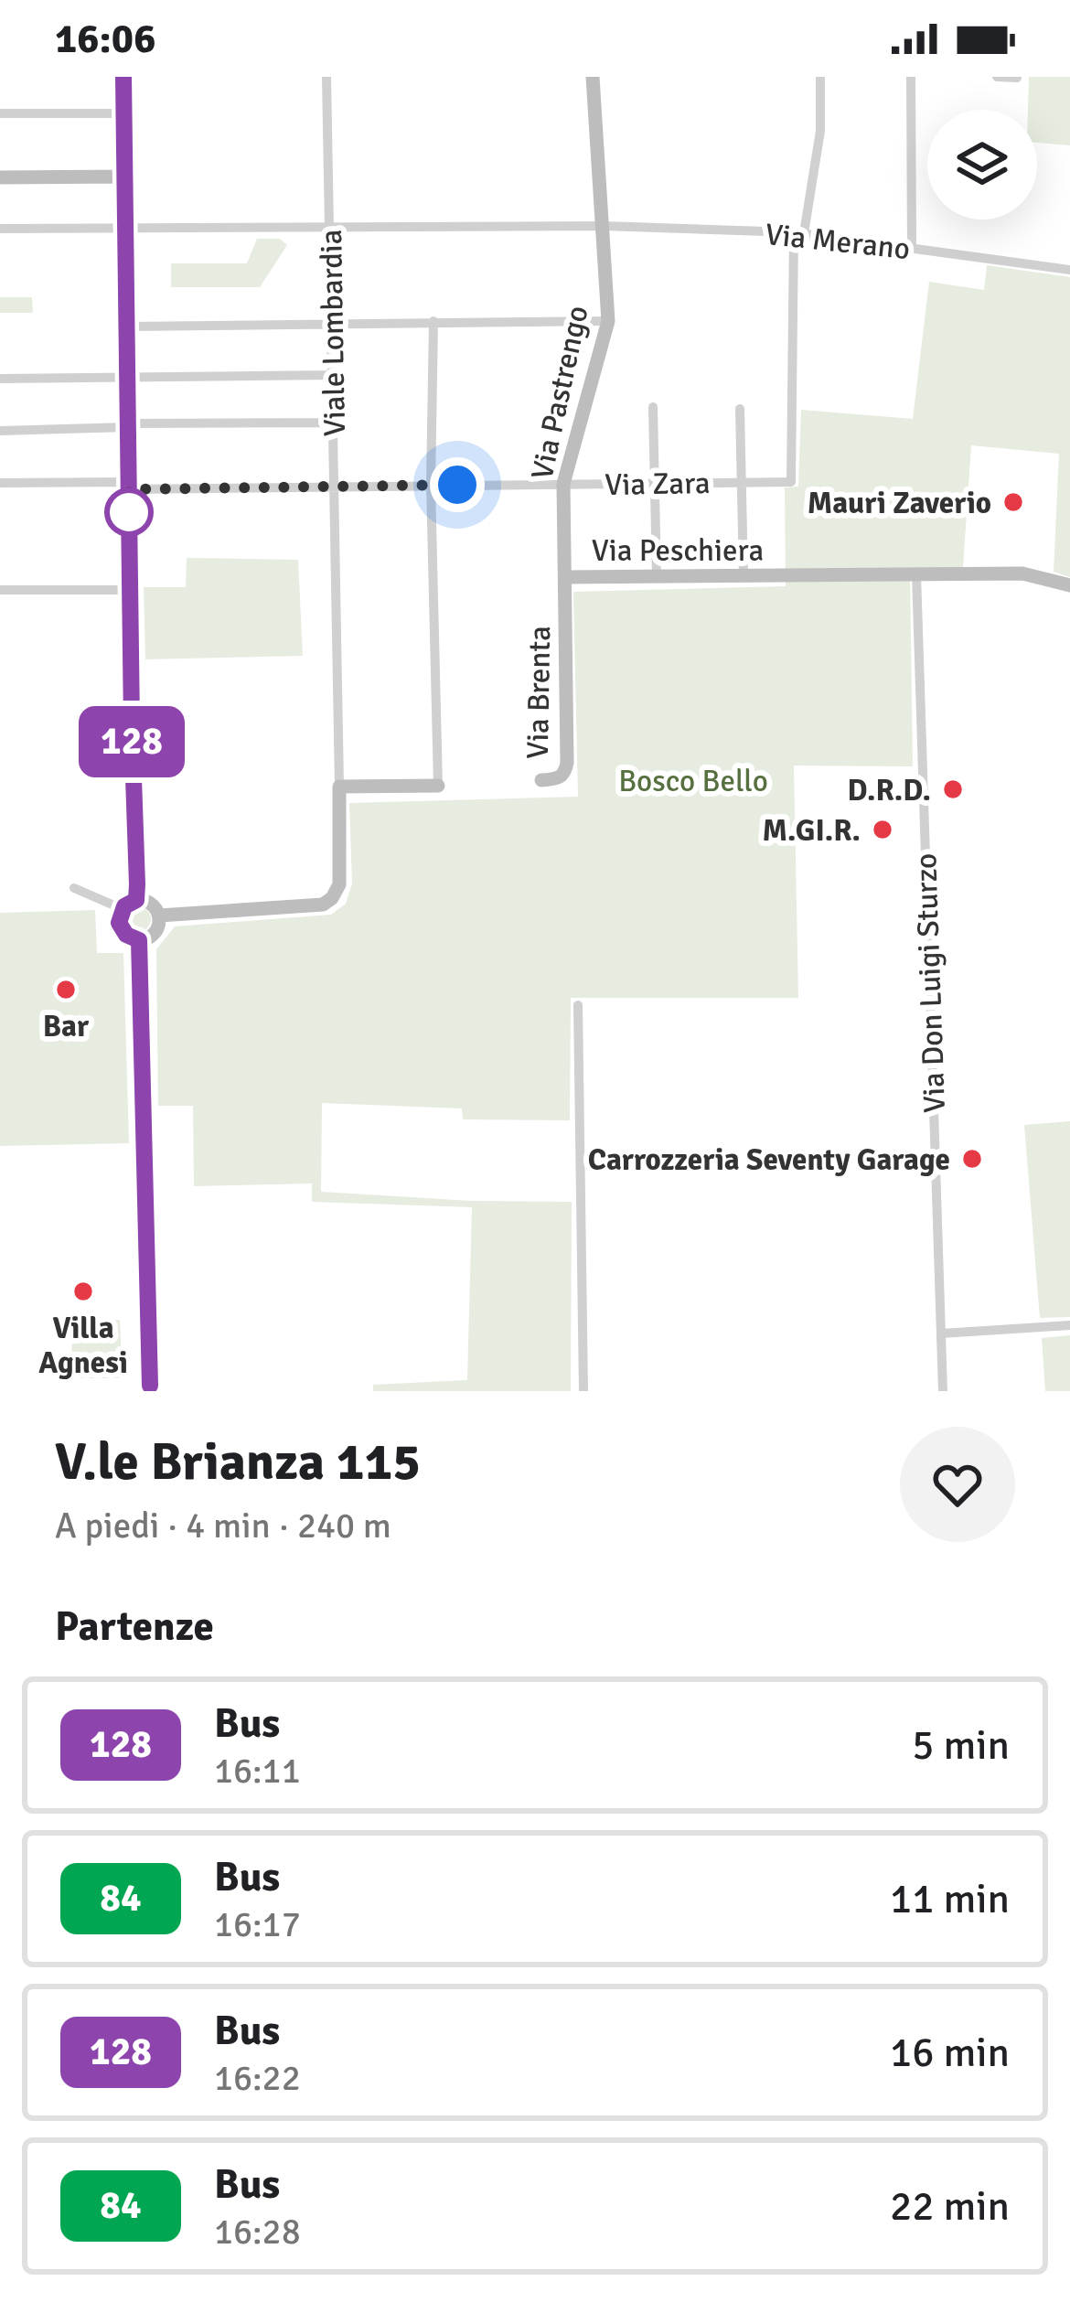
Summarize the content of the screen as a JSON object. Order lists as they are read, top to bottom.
{
  "streets": {
    "street": [
      "Via Merano",
      "Viale Lombardia",
      "Via Pastrengo",
      "Via Zara",
      "Via Peschiera",
      "Via Brenta",
      "Via Don Luigi Sturzo"
    ]
  },
  "crossings": [
    ["Via Merano", "Viale Lombardia"],
    ["Via Merano", "Via Pastrengo"],
    ["Via Merano", "Via Zara"],
    ["Viale Lombardia", "Via Zara"],
    ["Via Pastrengo", "Via Zara"],
    ["Via Pastrengo", "Via Peschiera"],
    ["Via Pastrengo", "Via Brenta"],
    ["Via Peschiera", "Via Brenta"],
    ["Via Peschiera", "Via Don Luigi Sturzo"]
  ],
  "parks": ["Bosco Bello"],
  "places": [
    "Mauri Zaverio",
    "D.R.D.",
    "M.GI.R.",
    "Bar",
    "Carrozzeria Seventy Garage",
    "Villa Agnesi"
  ],
  "lines": ["bus line 128"],
  "page": {
    "status": "16:06",
    "on_map": "128",
    "heading": [
      ["V.le Brianza 115", "A piedi · 4 min · 240 m"],
      "Partenze"
    ],
    "list": [
      {
        "mark": "128",
        "name": "Bus",
        "note": "16:11",
        "value": "5 min"
      },
      {
        "mark": "84",
        "name": "Bus",
        "note": "16:17",
        "value": "11 min"
      },
      {
        "mark": "128",
        "name": "Bus",
        "note": "16:22",
        "value": "16 min"
      },
      {
        "mark": "84",
        "name": "Bus",
        "note": "16:28",
        "value": "22 min"
      }
    ]
  }
}
